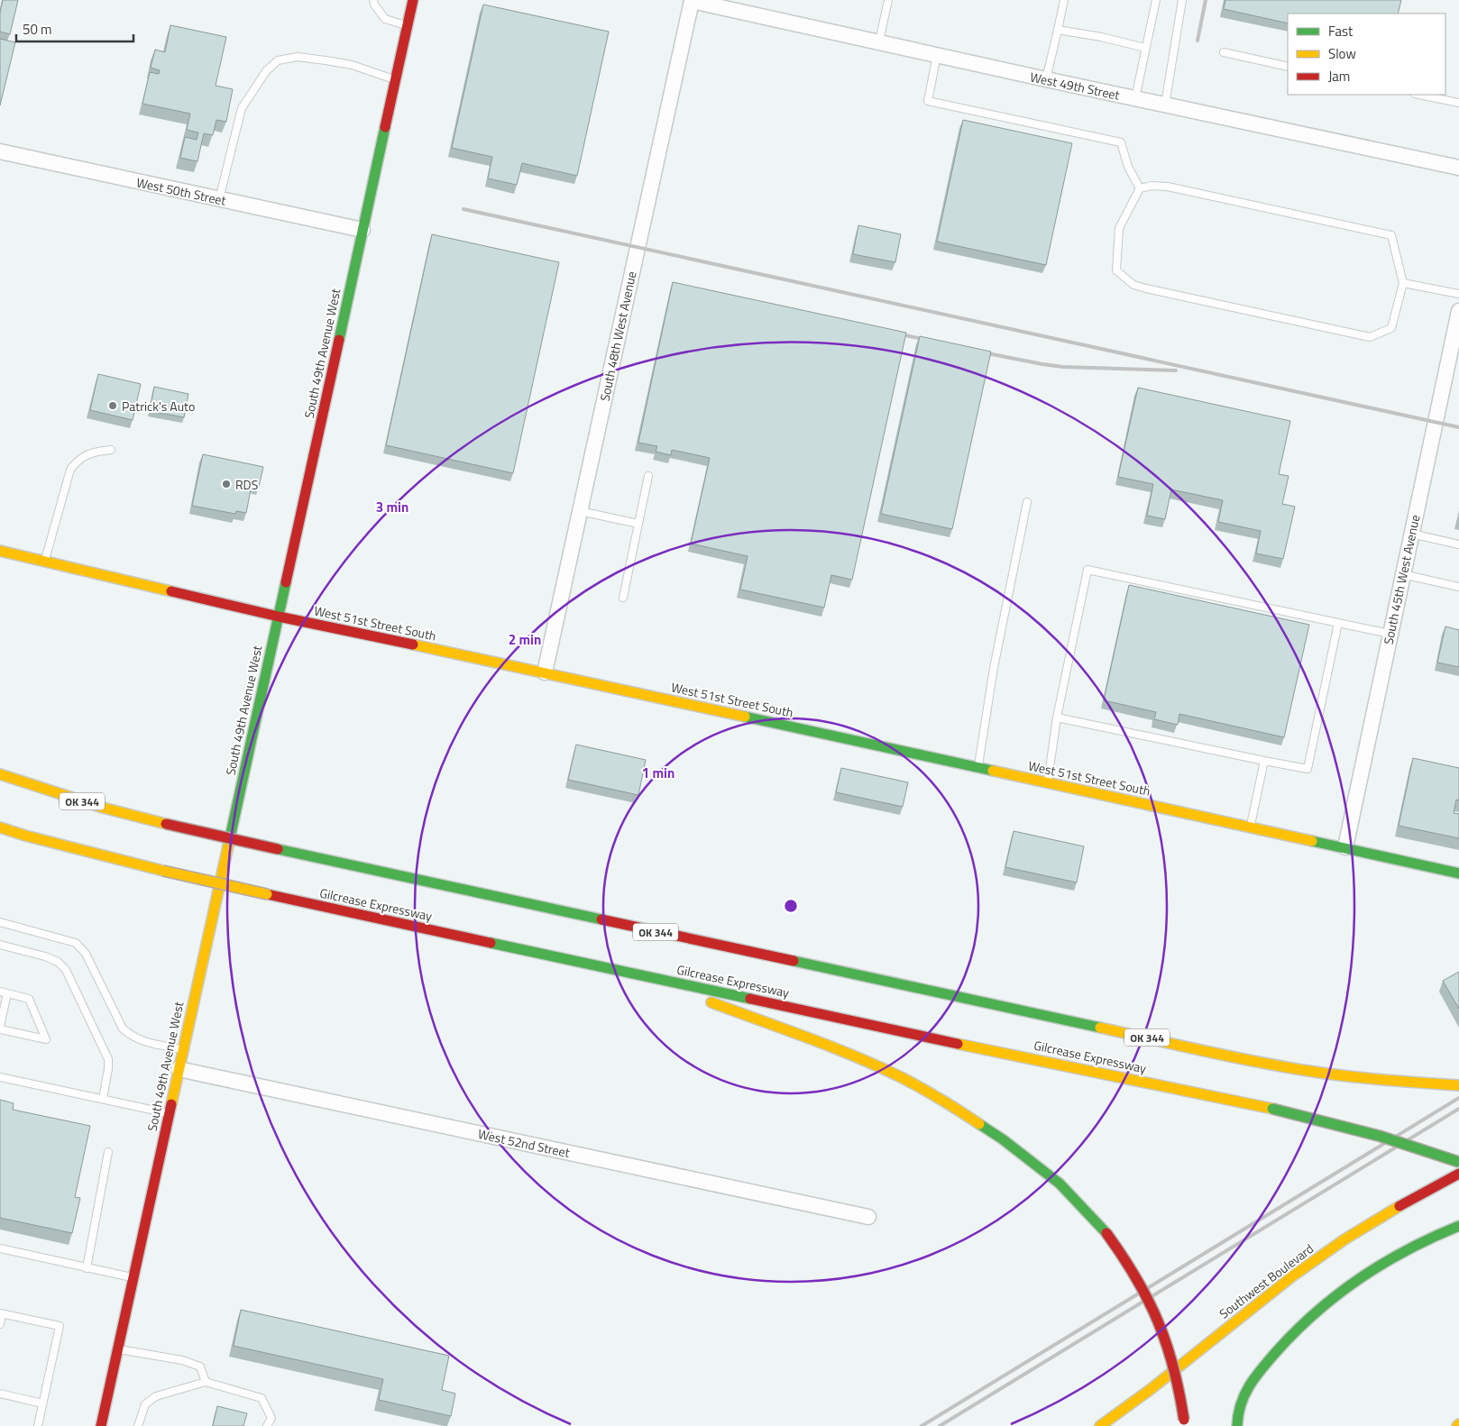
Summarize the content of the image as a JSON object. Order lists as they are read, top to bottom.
{
  "streets": {
    "main road": [
      "South 49th Avenue West",
      "West 51st Street South",
      "OK 344",
      "Gilcrease Expressway",
      "Southwest Boulevard"
    ],
    "street": [
      "West 49th Street",
      "West 50th Street",
      "South 48th West Avenue",
      "South 45th West Avenue",
      "West 52nd Street"
    ]
  },
  "crossings": [
    ["West 49th Street", "South 48th West Avenue"],
    ["West 50th Street", "South 49th Avenue West"],
    ["South 48th West Avenue", "West 51st Street South"],
    ["South 49th Avenue West", "West 51st Street South"],
    ["South 49th Avenue West", "West 52nd Street"],
    ["South 45th West Avenue", "West 51st Street South"]
  ],
  "places": ["Patrick's Auto", "RDS"],
  "legend": ["Fast", "Slow", "Jam"],
  "scale_bar": "50 m",
  "rings": ["3 min", "2 min", "1 min"]
}
